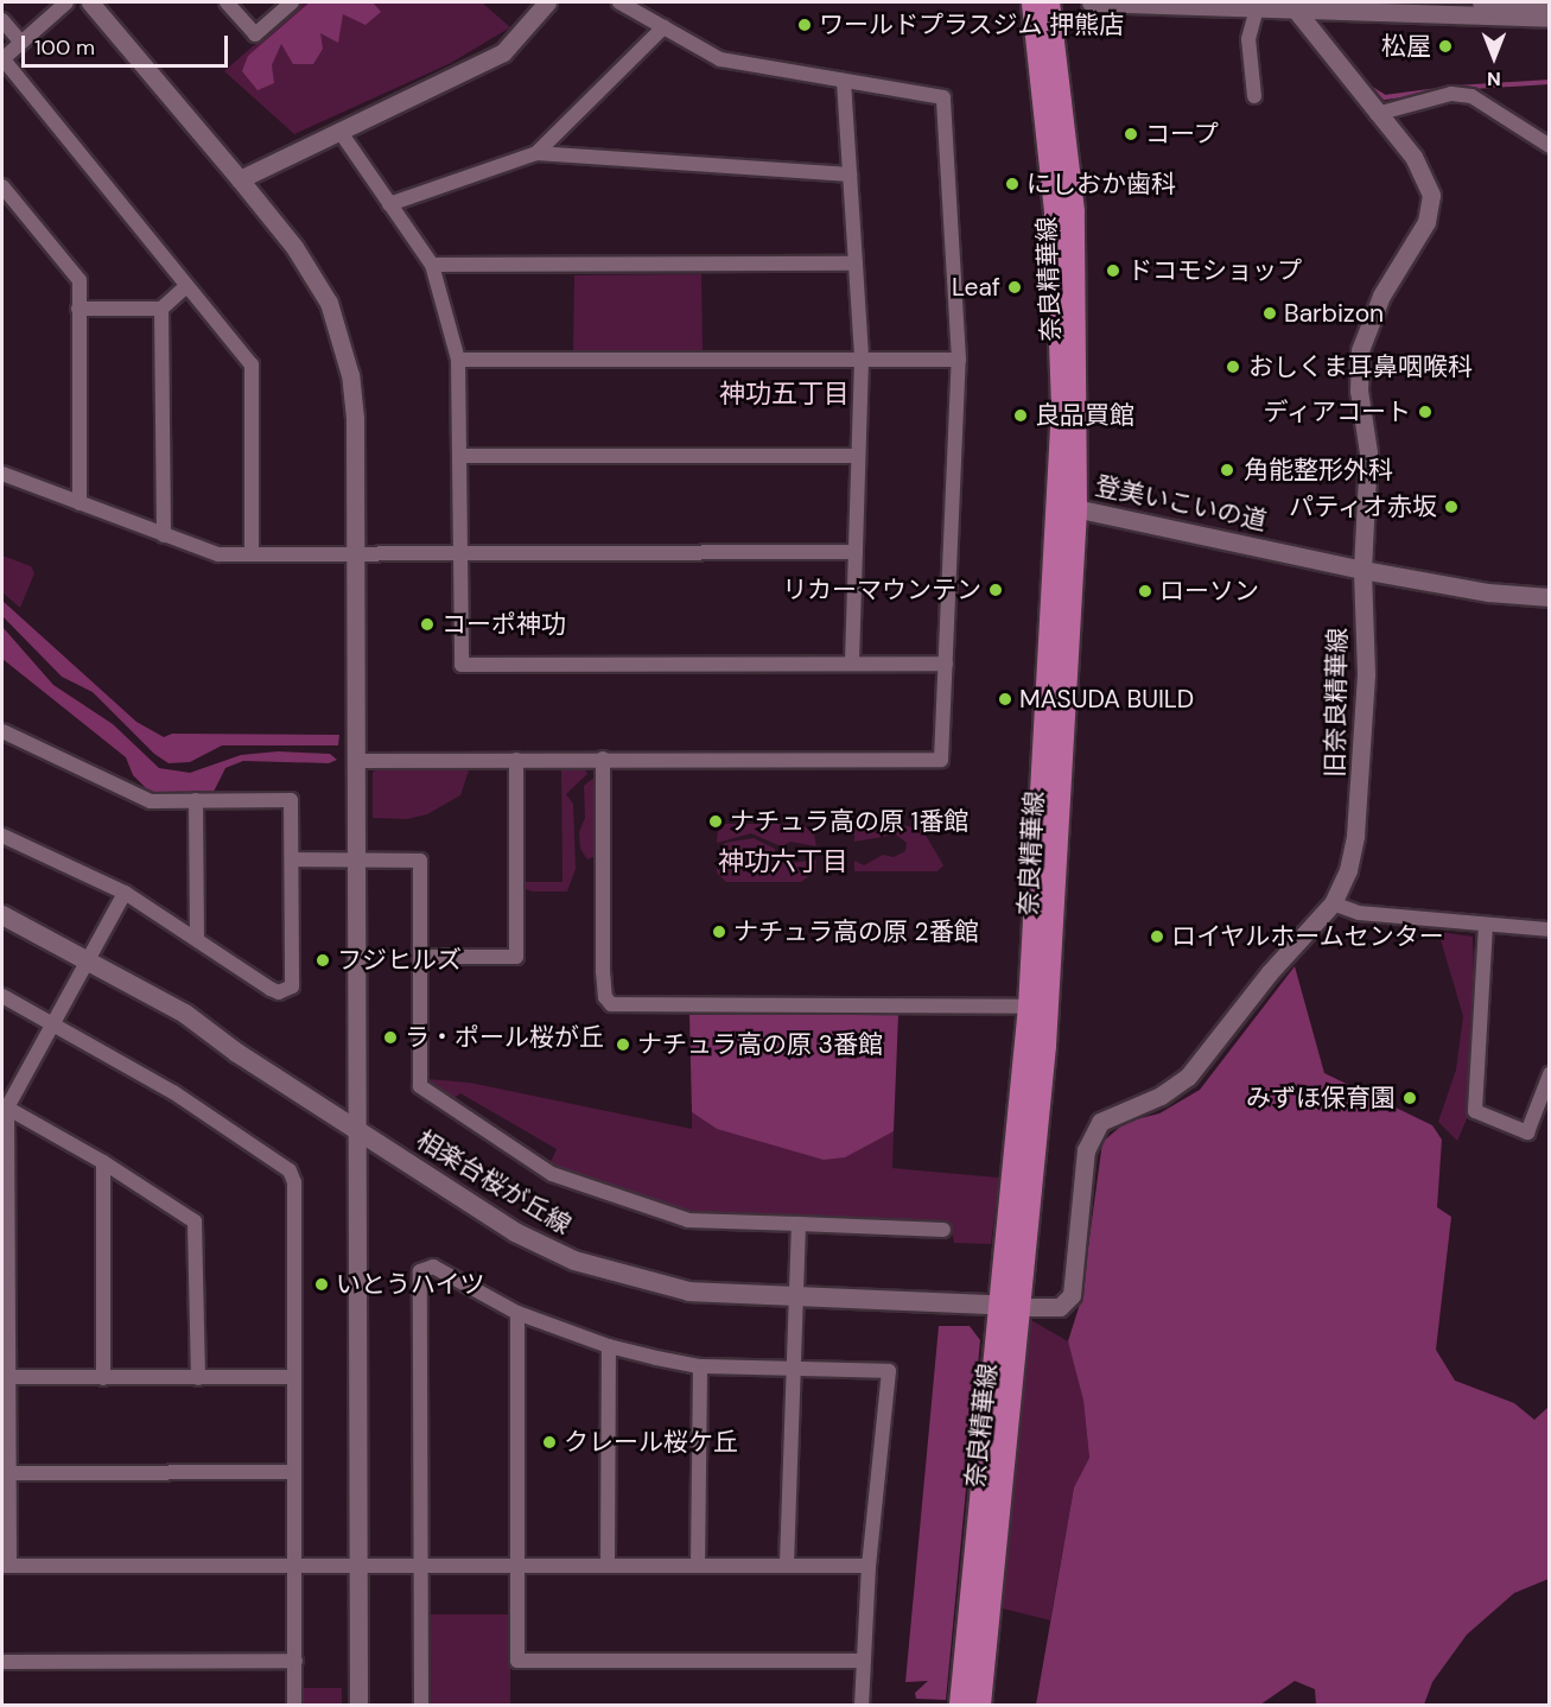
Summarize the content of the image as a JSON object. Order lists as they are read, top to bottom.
{
  "streets": {
    "main road": ["奈良精華線", "相楽台桜が丘線"],
    "street": ["登美いこいの道", "旧奈良精華線"]
  },
  "crossings": [
    ["奈良精華線", "登美いこいの道"],
    ["奈良精華線", "旧奈良精華線"],
    ["奈良精華線", "相楽台桜が丘線"],
    ["登美いこいの道", "旧奈良精華線"],
    ["旧奈良精華線", "相楽台桜が丘線"]
  ],
  "districts": ["神功五丁目", "神功六丁目"],
  "places": [
    "ワールドプラスジム 押熊店",
    "松屋",
    "コープ",
    "にしおか歯科",
    "ドコモショップ",
    "Leaf",
    "Barbizon",
    "おしくま耳鼻咽喉科",
    "ディアコート",
    "良品買館",
    "角能整形外科",
    "パティオ赤坂",
    "リカーマウンテン",
    "ローソン",
    "コーポ神功",
    "MASUDA BUILD",
    "ナチュラ高の原 1番館",
    "ナチュラ高の原 2番館",
    "ロイヤルホームセンター",
    "フジヒルズ",
    "ラ・ポール桜が丘",
    "ナチュラ高の原 3番館",
    "みずほ保育園",
    "いとうハイツ",
    "クレール桜ケ丘"
  ],
  "scale_bar": "100 m",
  "north": "bottom"
}
